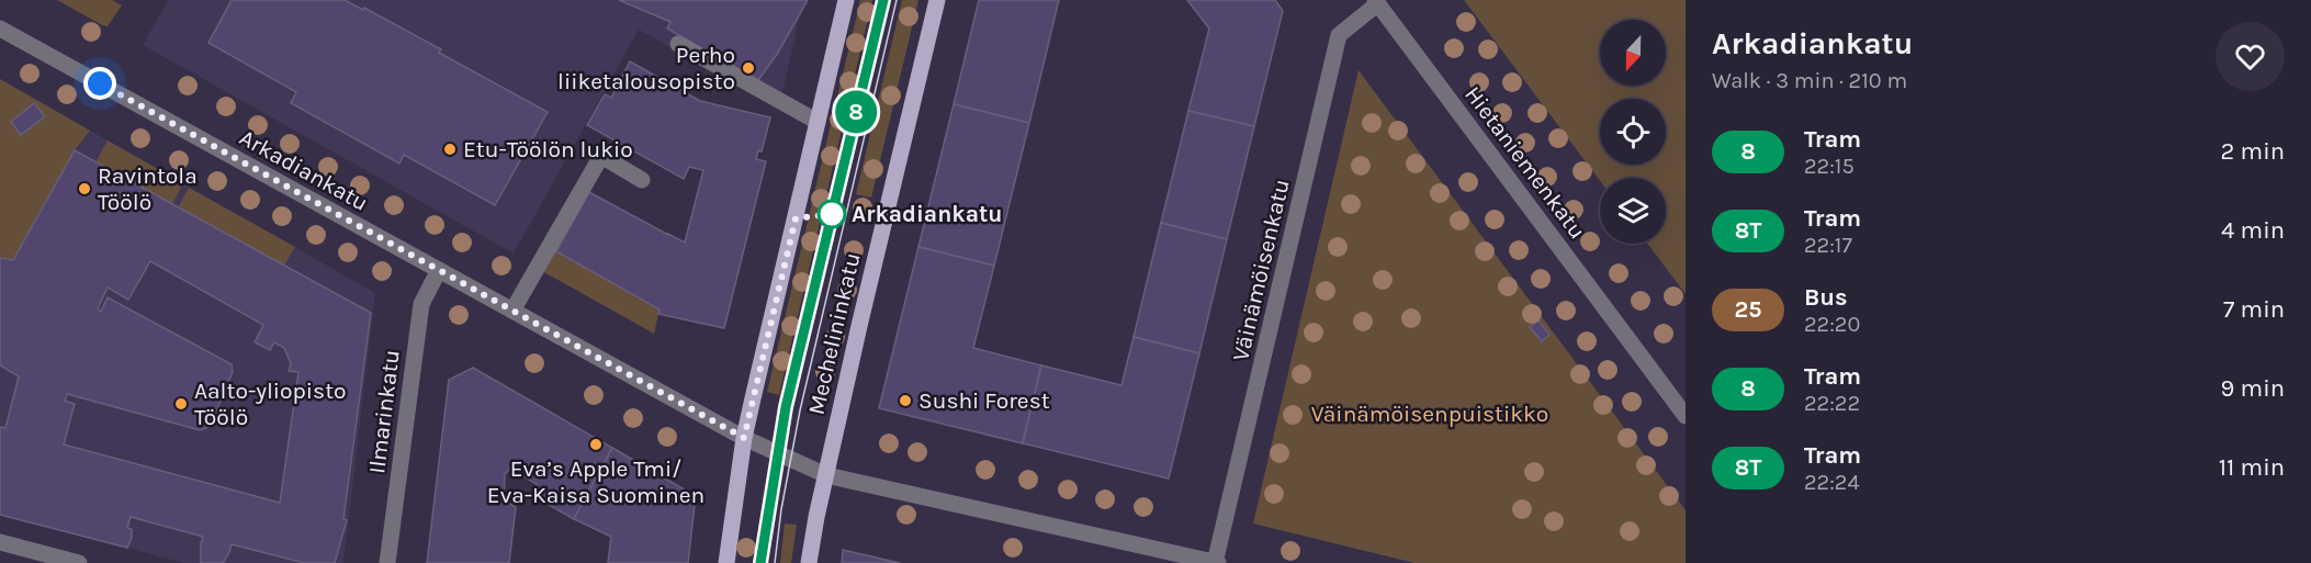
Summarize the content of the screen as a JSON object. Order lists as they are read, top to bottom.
{
  "streets": {
    "main road": ["Mechelininkatu"],
    "street": [
      "Hietaniemenkatu",
      "Arkadiankatu",
      "Väinämöisenkatu",
      "Ilmarinkatu"
    ]
  },
  "crossings": [
    ["Hietaniemenkatu", "Väinämöisenkatu"],
    ["Arkadiankatu", "Väinämöisenkatu"],
    ["Arkadiankatu", "Mechelininkatu"],
    ["Arkadiankatu", "Ilmarinkatu"]
  ],
  "parks": ["Väinämöisenpuistikko"],
  "places": [
    "Perho liiketalousopisto",
    "Etu-Töölön lukio",
    "Ravintola Töölö",
    "Arkadiankatu",
    "Sushi Forest",
    "Aalto-yliopisto Töölö",
    "Eva’s Apple Tmi/ Eva-Kaisa Suominen"
  ],
  "lines": ["tram line 8"],
  "north": "bottom",
  "page": {
    "on_map": "8",
    "heading": ["Arkadiankatu", "Walk · 3 min · 210 m"],
    "list": [
      {
        "mark": "8",
        "name": "Tram",
        "note": "22:15",
        "value": "2 min"
      },
      {
        "mark": "8T",
        "name": "Tram",
        "note": "22:17",
        "value": "4 min"
      },
      {
        "mark": "25",
        "name": "Bus",
        "note": "22:20",
        "value": "7 min"
      },
      {
        "mark": "8",
        "name": "Tram",
        "note": "22:22",
        "value": "9 min"
      },
      {
        "mark": "8T",
        "name": "Tram",
        "note": "22:24",
        "value": "11 min"
      }
    ]
  }
}
